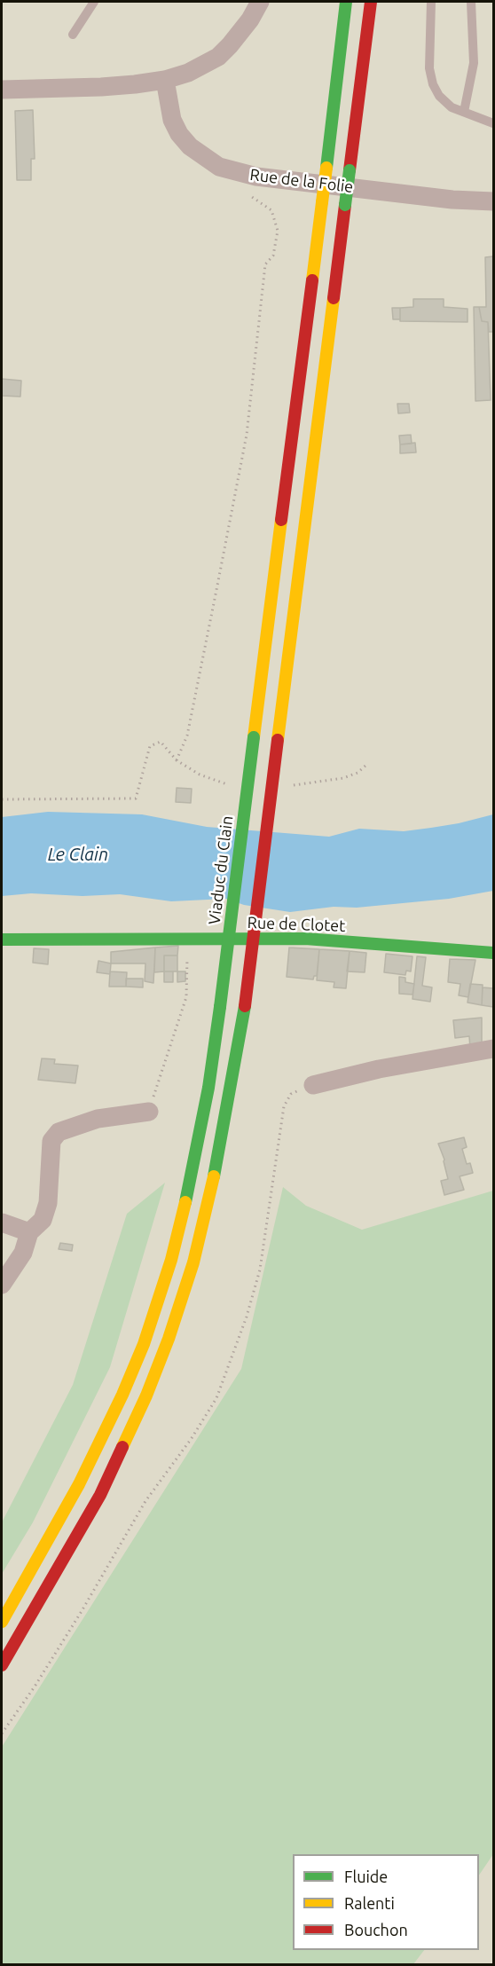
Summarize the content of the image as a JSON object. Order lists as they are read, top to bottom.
{
  "streets": {
    "main road": ["Viaduc du Clain", "Rue de Clotet"],
    "street": ["Rue de la Folie"]
  },
  "water": ["Le Clain"],
  "legend": ["Fluide", "Ralenti", "Bouchon"]
}
